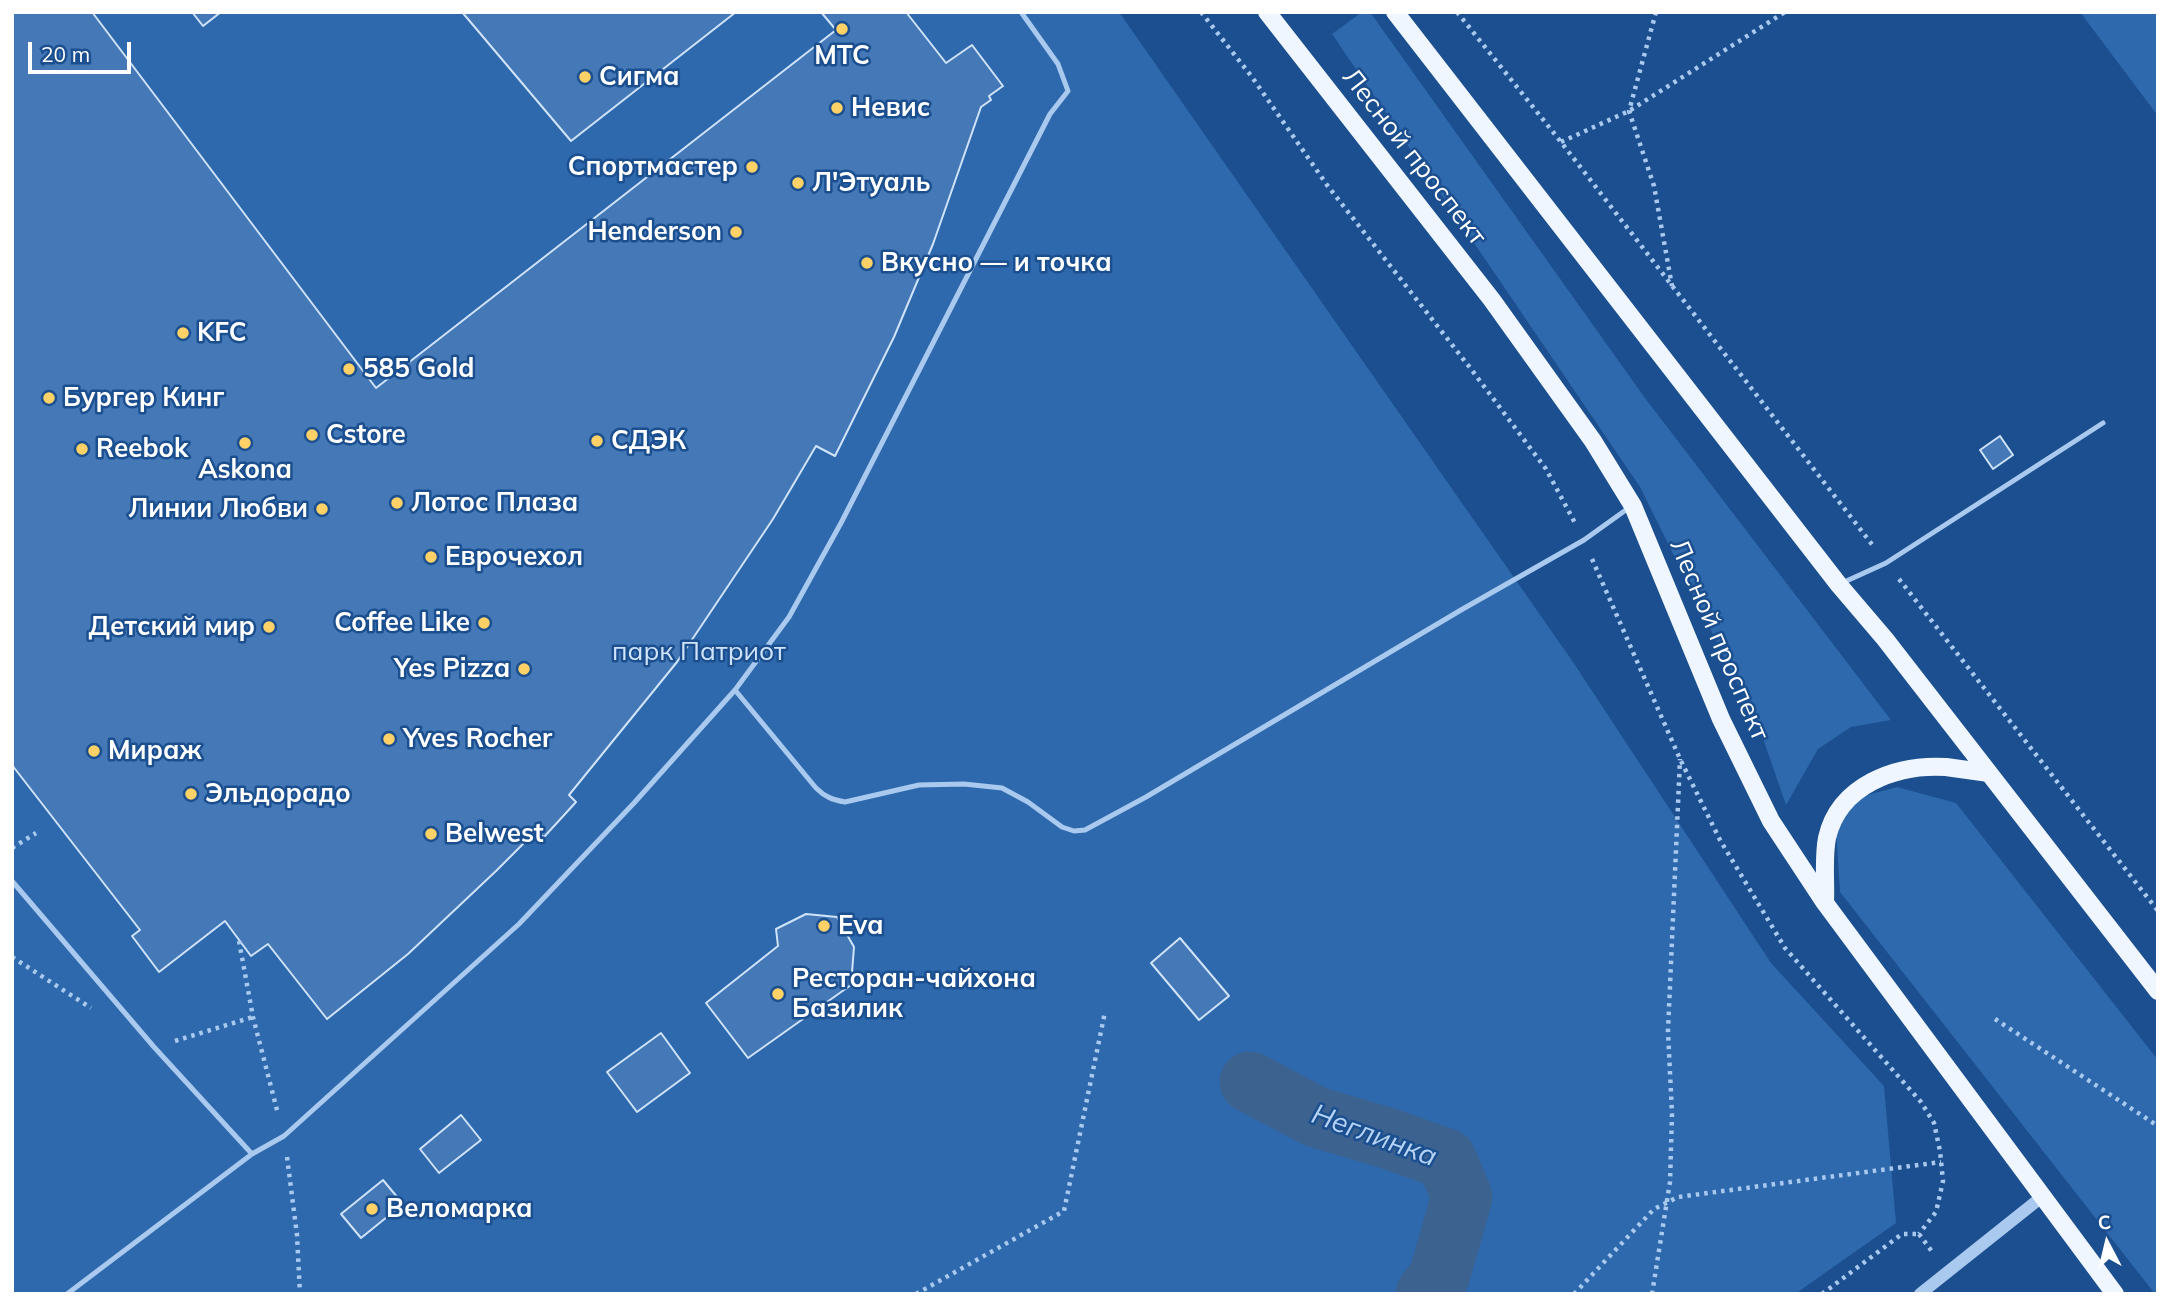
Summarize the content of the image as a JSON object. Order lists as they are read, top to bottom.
{
  "streets": {
    "main road": ["Лесной проспект"]
  },
  "water": ["Неглинка"],
  "parks": ["парк Патриот"],
  "places": [
    "МТС",
    "Сигма",
    "Невис",
    "Спортмастер",
    "Л'Этуаль",
    "Henderson",
    "Вкусно — и точка",
    "KFC",
    "585 Gold",
    "Бургер Кинг",
    "Cstore",
    "СДЭК",
    "Askona",
    "Reebok",
    "Лотос Плаза",
    "Линии Любви",
    "Еврочехол",
    "Coffee Like",
    "Детский мир",
    "Yes Pizza",
    "Yves Rocher",
    "Мираж",
    "Эльдорадо",
    "Belwest",
    "Eva",
    "Ресторан-чайхона Базилик",
    "Веломарка"
  ],
  "scale_bar": "20 m",
  "north": "top"
}
